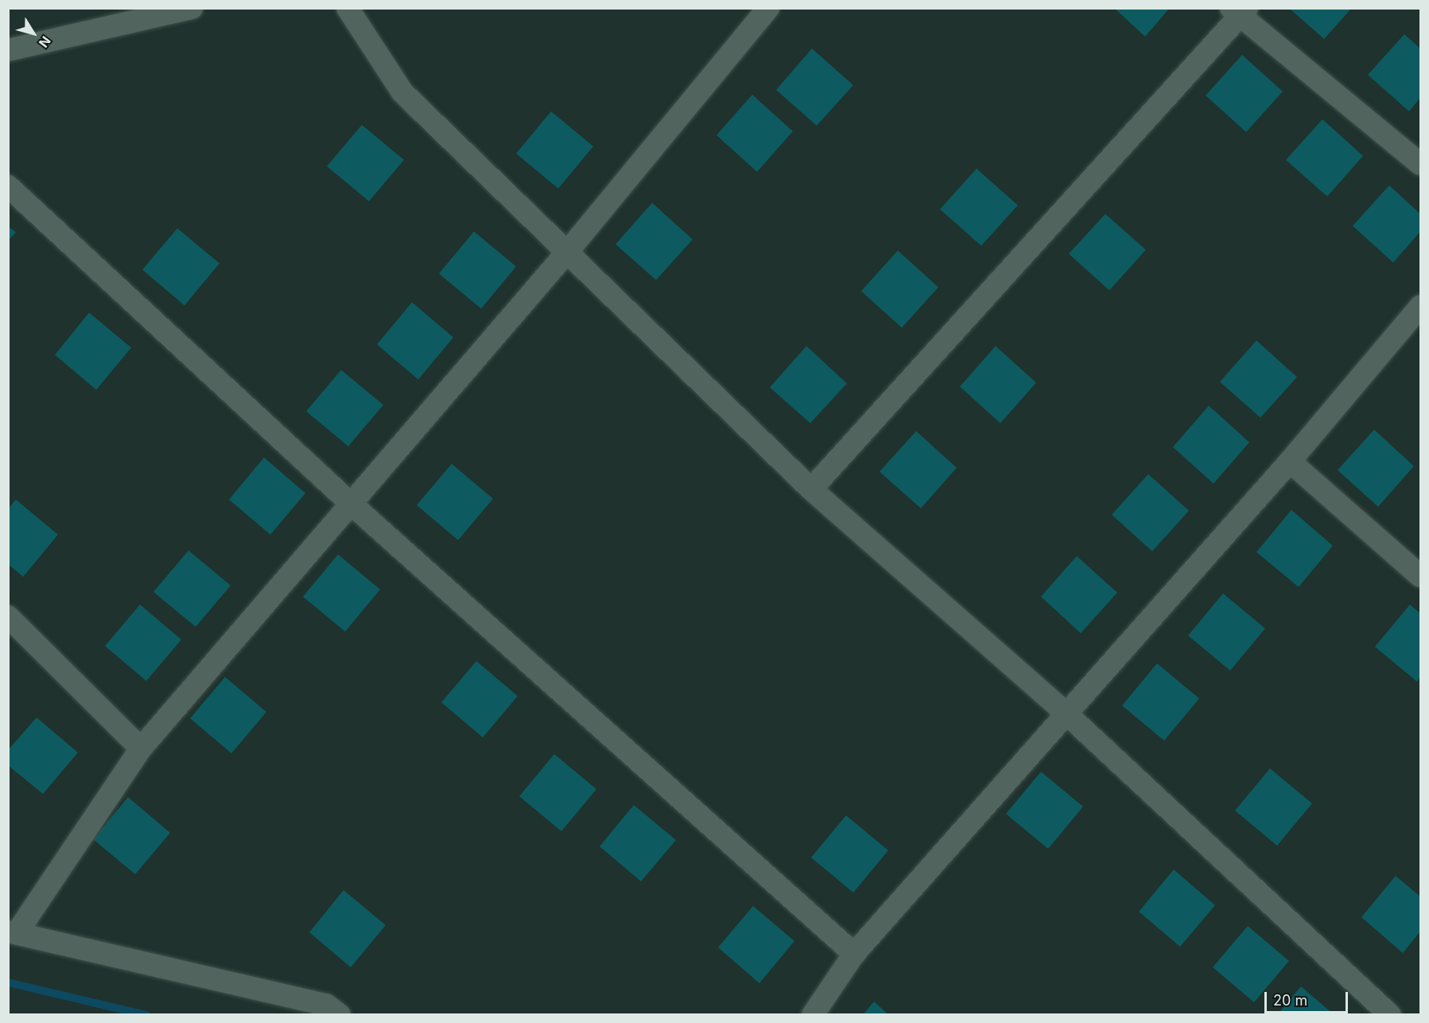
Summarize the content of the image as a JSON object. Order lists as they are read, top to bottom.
{
  "scale_bar": "20 m",
  "north": "bottom right"
}
